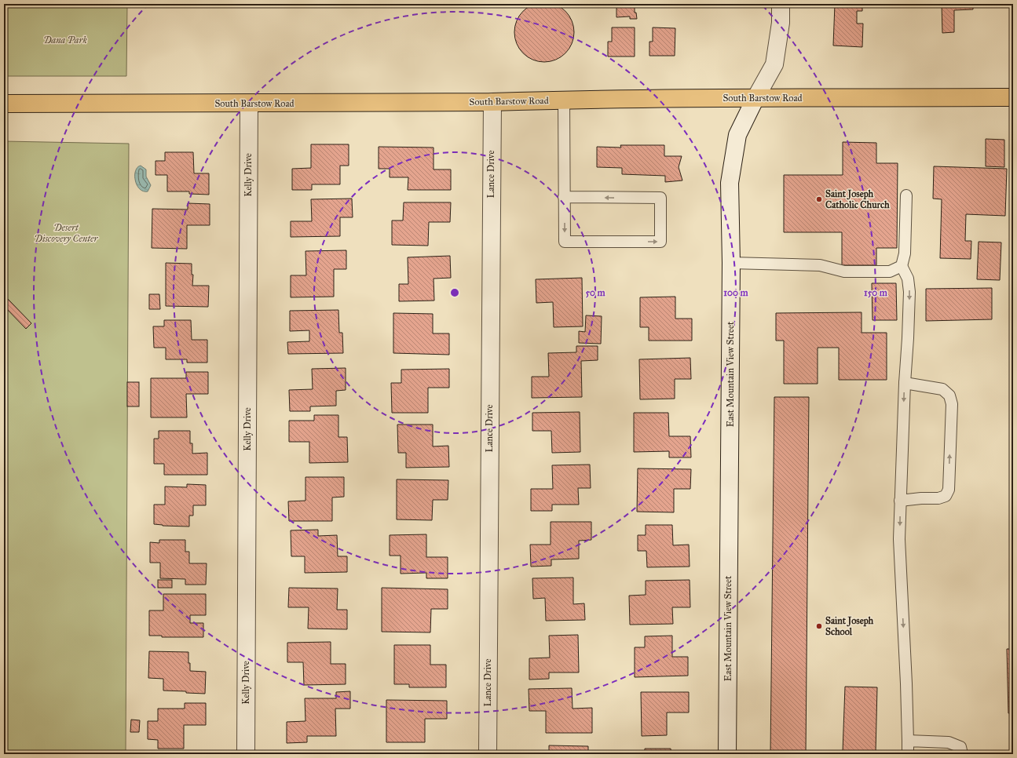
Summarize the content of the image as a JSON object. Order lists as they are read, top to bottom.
{
  "streets": {
    "main road": ["South Barstow Road"],
    "street": ["Lance Drive", "Kelly Drive", "East Mountain View Street"]
  },
  "crossings": [
    ["South Barstow Road", "Lance Drive"],
    ["South Barstow Road", "Kelly Drive"],
    ["South Barstow Road", "East Mountain View Street"]
  ],
  "parks": ["Dana Park", "Desert Discovery Center"],
  "places": ["Saint Joseph Catholic Church", "Saint Joseph School"],
  "rings": ["50 m", "100 m", "150 m"]
}
